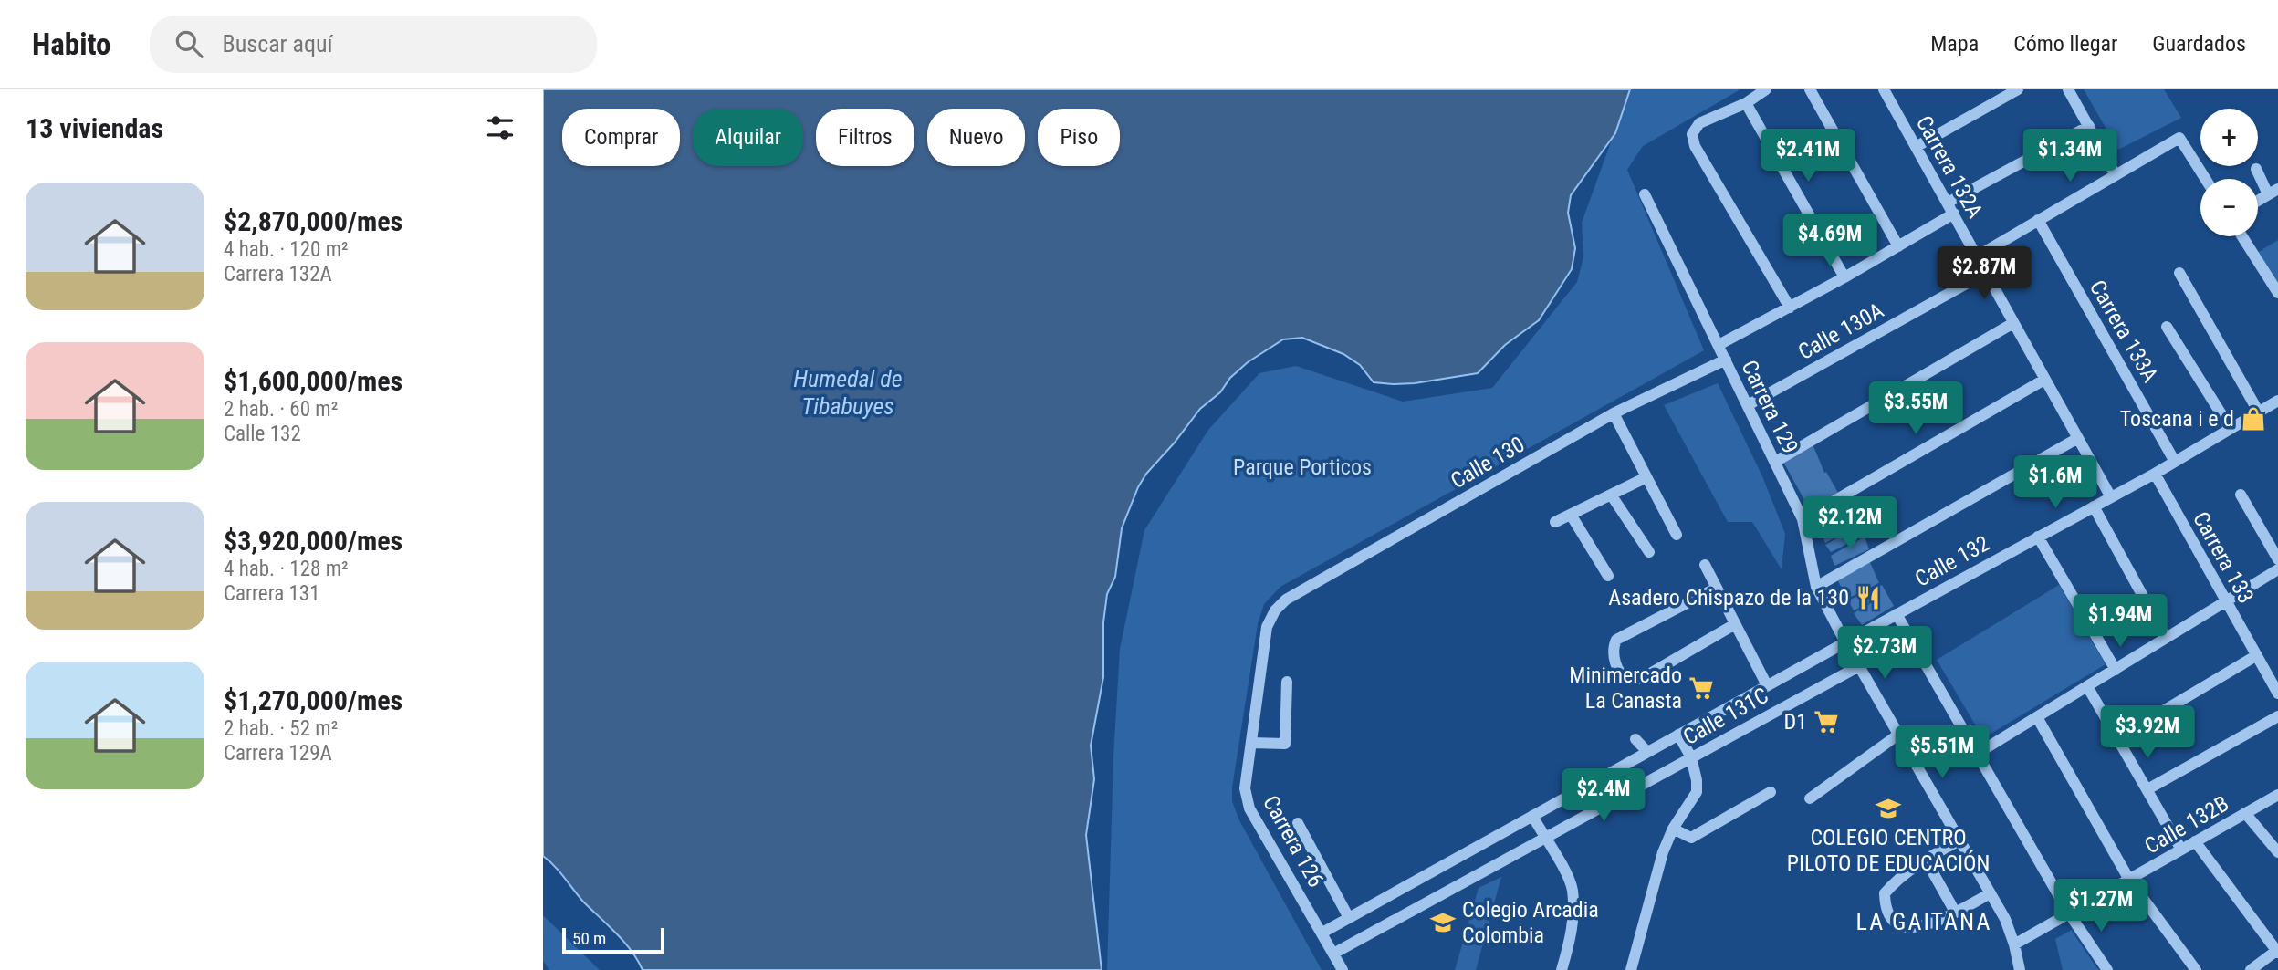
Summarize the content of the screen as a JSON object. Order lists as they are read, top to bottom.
{
  "streets": {
    "street": [
      "Carrera 132A",
      "Calle 130A",
      "Carrera 133A",
      "Carrera 129",
      "Calle 130",
      "Carrera 133",
      "Calle 132",
      "Calle 131C",
      "Calle 132B",
      "Carrera 126"
    ]
  },
  "crossings": [
    ["Carrera 132A", "Calle 130A"],
    ["Carrera 132A", "Calle 132"],
    ["Calle 130A", "Carrera 129"],
    ["Carrera 133A", "Calle 132"],
    ["Carrera 129", "Calle 130"],
    ["Carrera 129", "Calle 132"],
    ["Carrera 129", "Calle 131C"],
    ["Carrera 129", "Calle 132B"],
    ["Calle 130", "Carrera 126"],
    ["Carrera 133", "Calle 132"],
    ["Calle 132", "Calle 131C"],
    ["Calle 131C", "Carrera 126"]
  ],
  "districts": ["LA GAITANA"],
  "water": ["Humedal de Tibabuyes"],
  "parks": ["Parque Porticos"],
  "places": {
    "shop": ["Toscana i e d"],
    "restaurant": ["Asadero Chispazo de la 130"],
    "supermarket": ["Minimercado La Canasta", "D1"],
    "school or university": ["COLEGIO CENTRO PILOTO DE EDUCACIÓN", "Colegio Arcadia Colombia"]
  },
  "scale_bar": "50 m",
  "page": {
    "header": "Habito",
    "search": "Buscar aquí",
    "nav": ["Mapa", "Cómo llegar", "Guardados"],
    "heading": "13 viviendas",
    "map_buttons": ["+", "−"],
    "chip": [
      "Comprar",
      "Alquilar",
      "Filtros",
      "Nuevo",
      "Piso"
    ],
    "price": [
      "$2.41M",
      "$1.34M",
      "$4.69M",
      "$2.87M",
      "$3.55M",
      "$1.6M",
      "$2.12M",
      "$1.94M",
      "$2.73M",
      "$3.92M",
      "$5.51M",
      "$2.4M",
      "$1.27M"
    ],
    "list": [
      {
        "name": "$2,870,000/mes",
        "note": "4 hab. · 120 m² · Carrera 132A"
      },
      {
        "name": "$1,600,000/mes",
        "note": "2 hab. · 60 m² · Calle 132"
      },
      {
        "name": "$3,920,000/mes",
        "note": "4 hab. · 128 m² · Carrera 131"
      },
      {
        "name": "$1,270,000/mes",
        "note": "2 hab. · 52 m² · Carrera 129A"
      }
    ],
    "scale": "50 m"
  }
}
